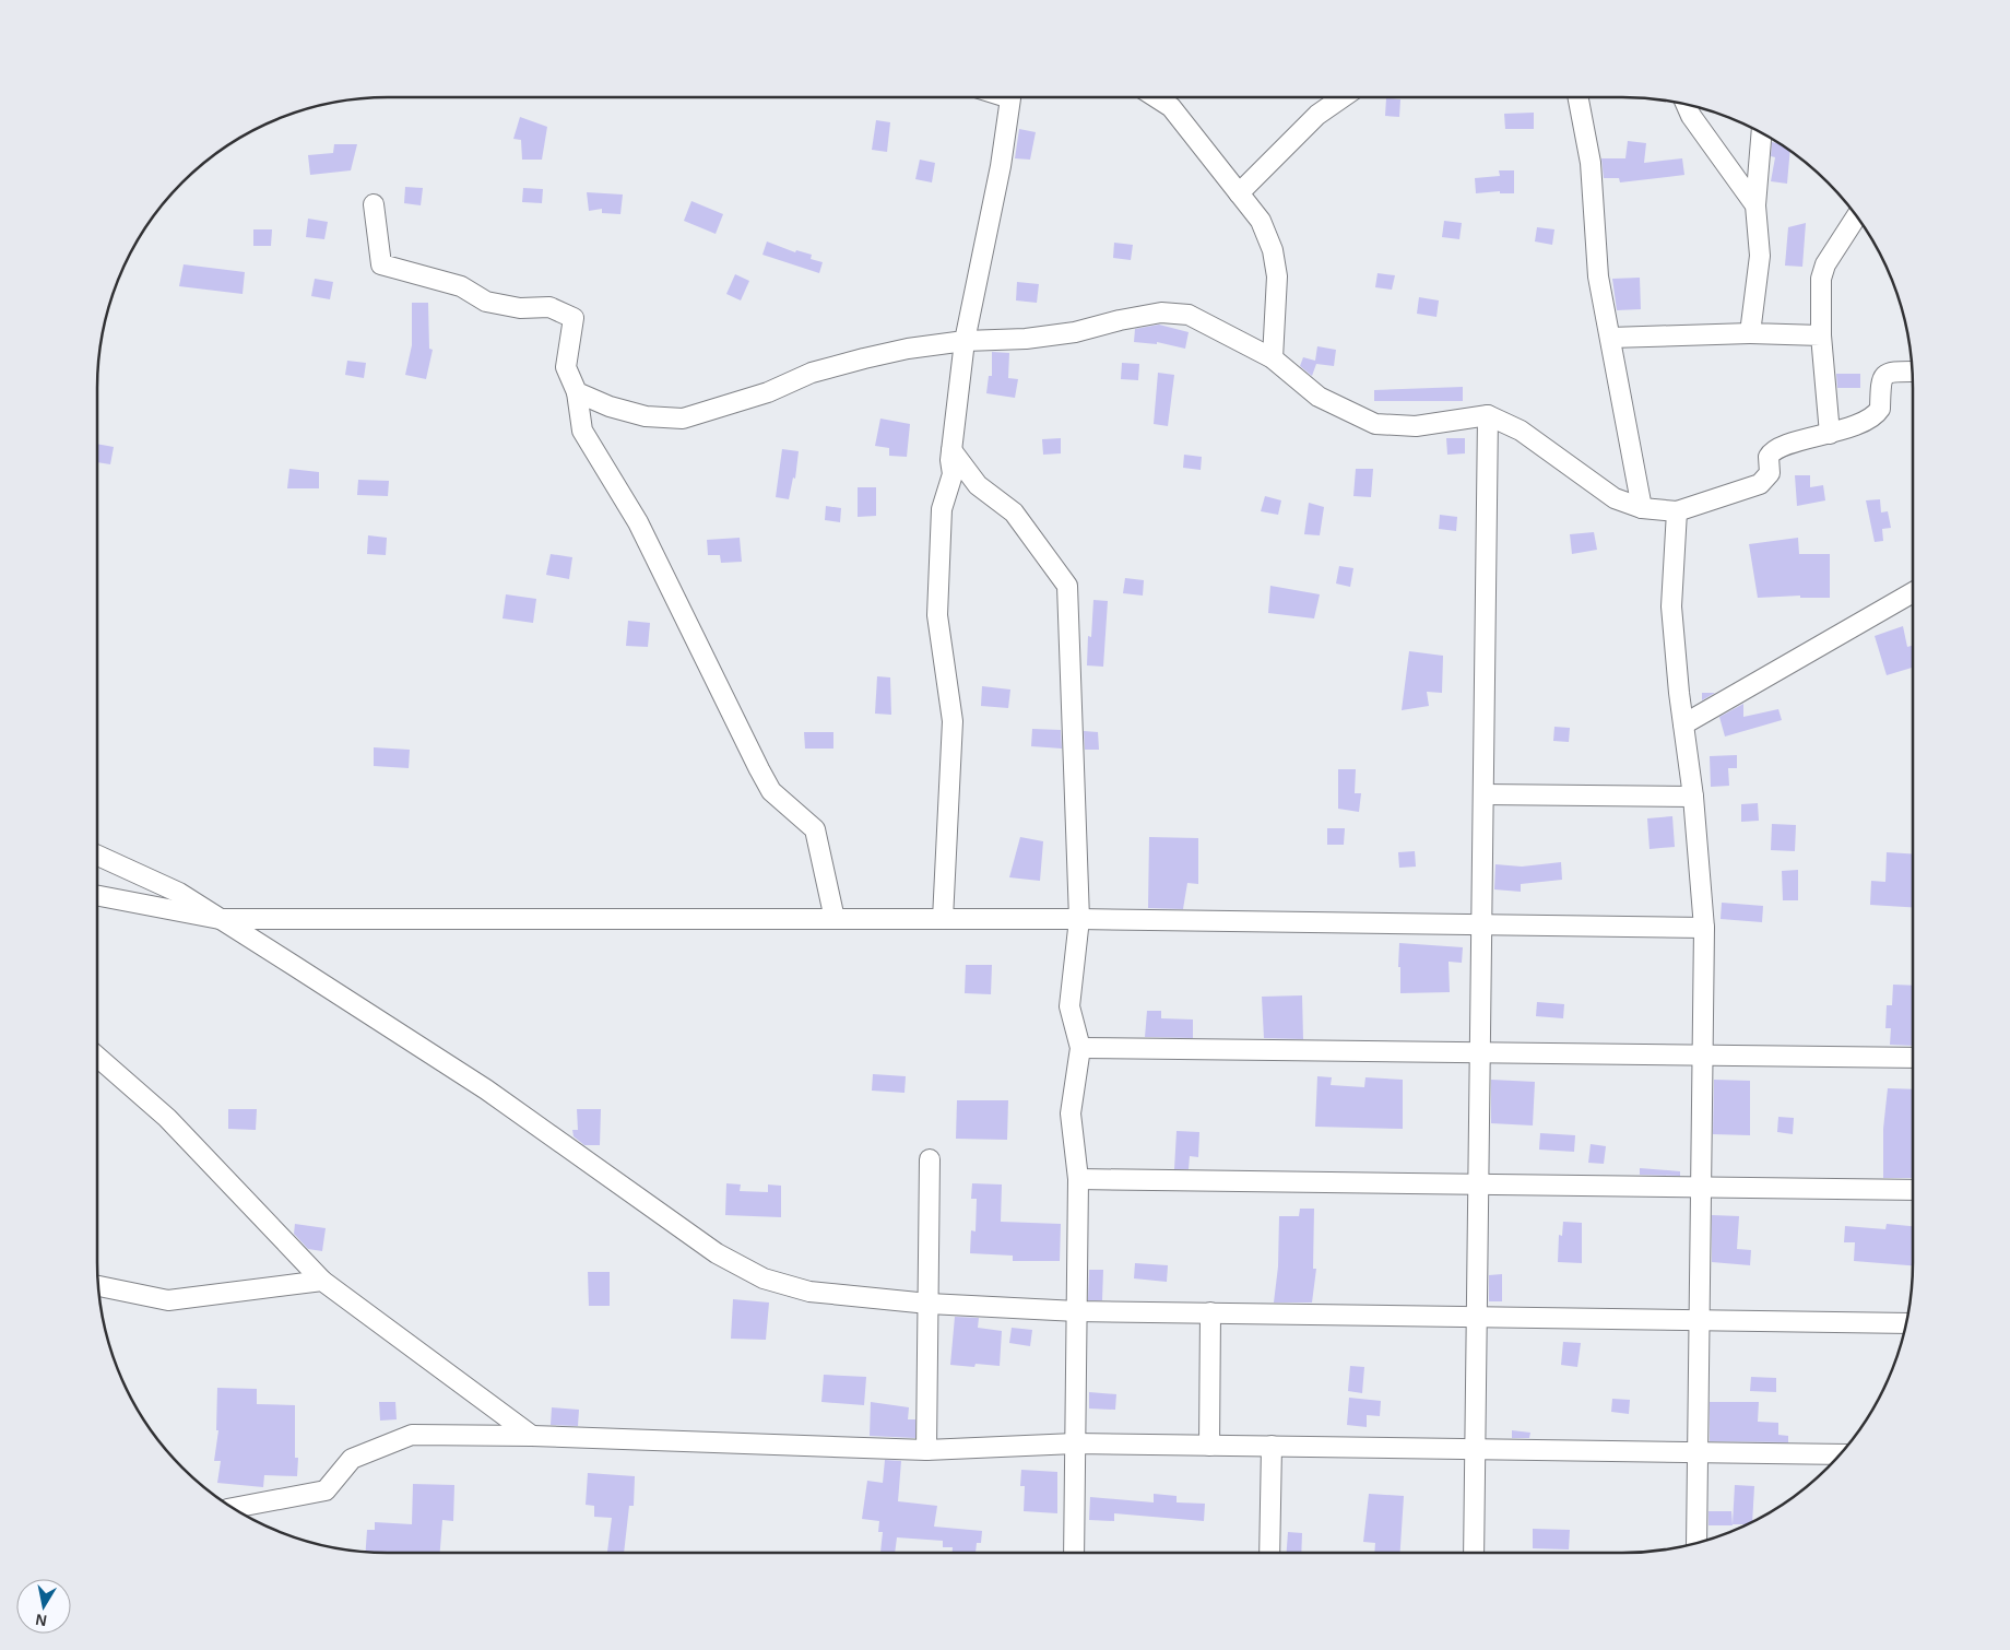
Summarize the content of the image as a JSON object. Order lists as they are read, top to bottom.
{
  "north": "bottom"
}
